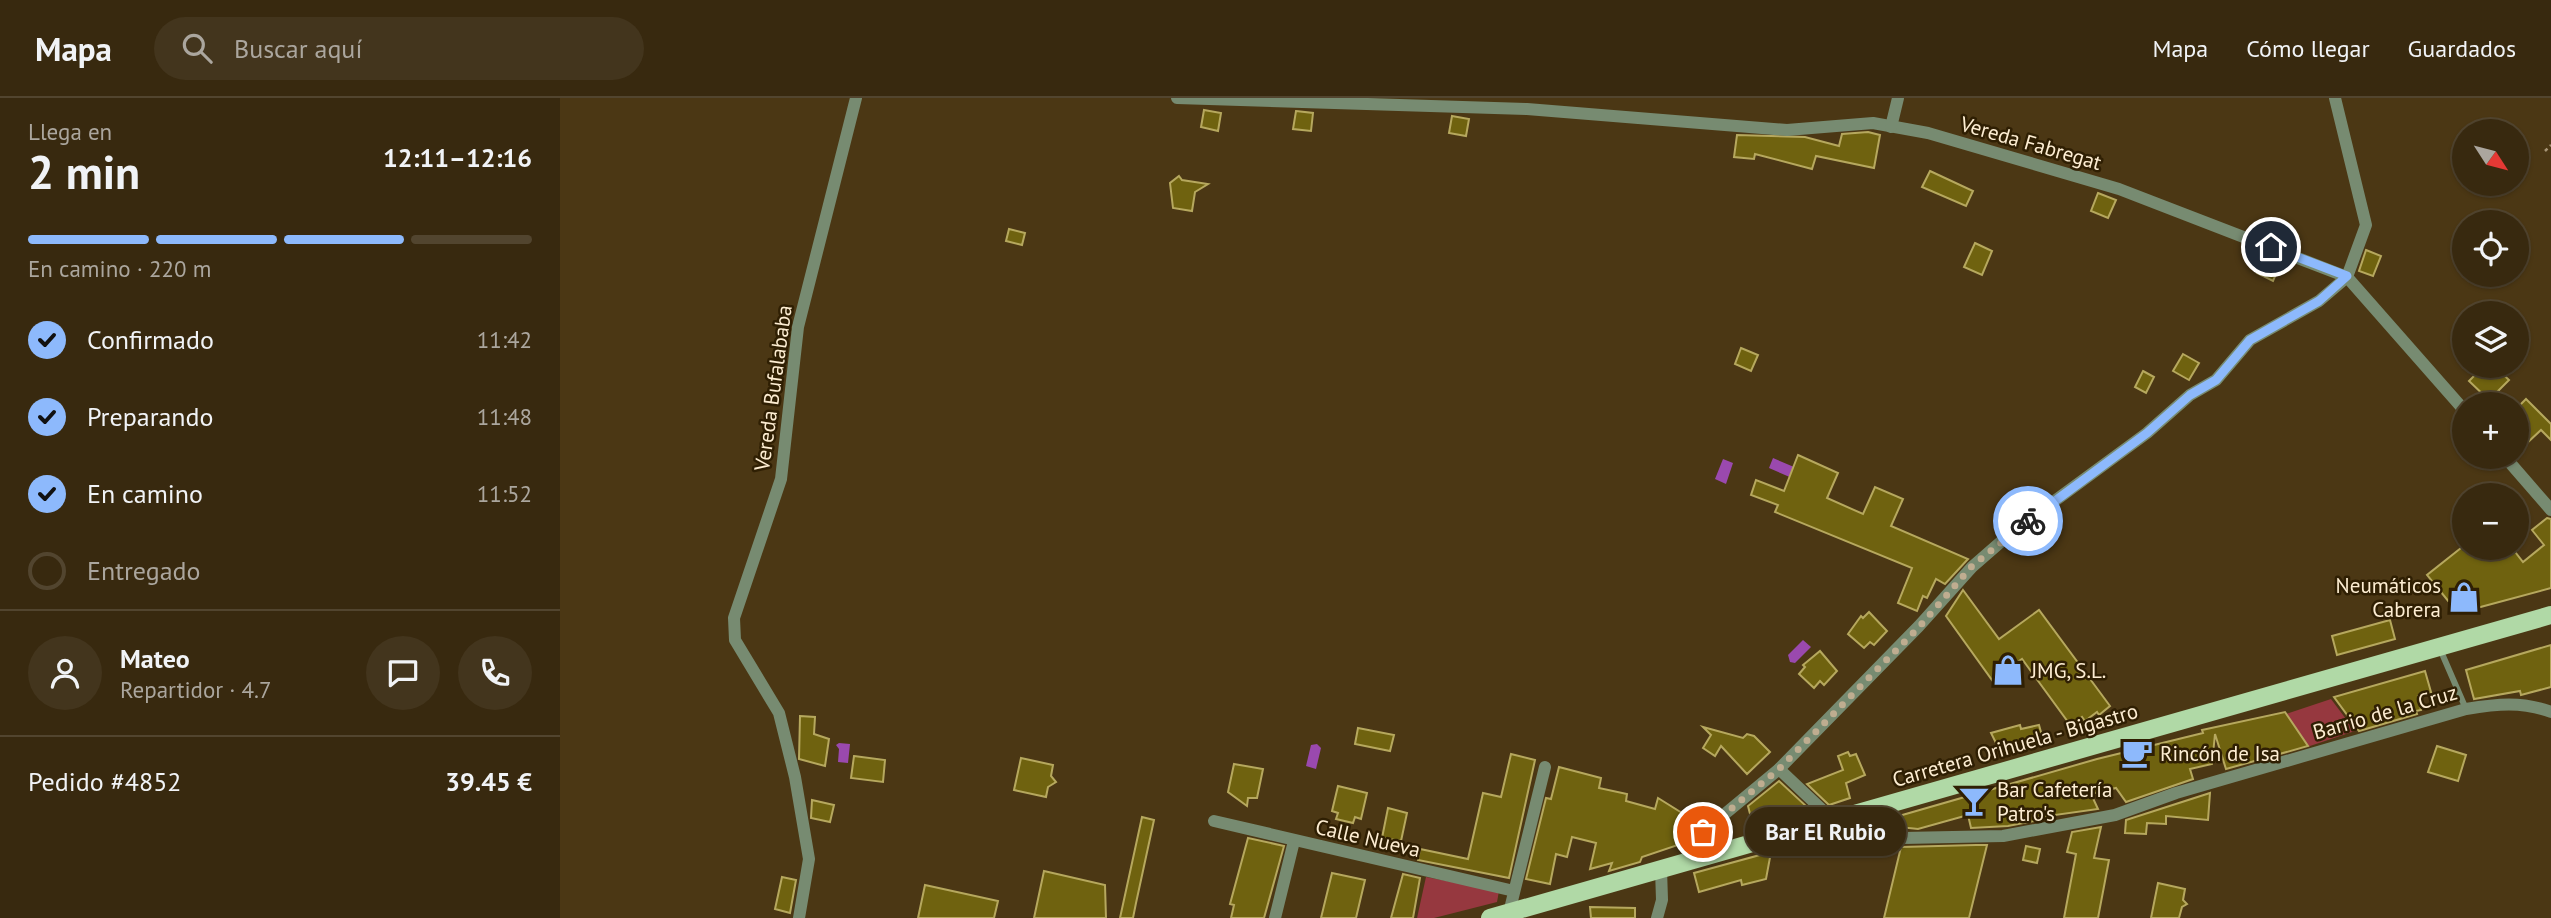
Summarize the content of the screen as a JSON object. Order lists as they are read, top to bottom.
{
  "streets": {
    "main road": ["Carretera Orihuela - Bigastro"],
    "street": [
      "Vereda Fabregat",
      "Vereda Bufalababa",
      "Barrio de la Cruz",
      "Calle Nueva"
    ]
  },
  "crossings": [
    ["Barrio de la Cruz", "Carretera Orihuela - Bigastro"]
  ],
  "places": {
    "shop": ["Neumáticos Cabrera", "JMG, S.L."],
    "cafe": ["Rincón de Isa"],
    "bar": ["Bar Cafetería Patro's"],
    "other": ["Bar El Rubio"]
  },
  "north": "bottom right",
  "page": {
    "header": "Mapa",
    "search": "Buscar aquí",
    "nav": ["Mapa", "Cómo llegar", "Guardados"],
    "heading": ["2 min", "Llega en", "12:11–12:16"],
    "panel": [
      "Mateo",
      "Repartidor · 4.7",
      "Pedido #4852",
      "39.45 €"
    ],
    "map_buttons": ["+", "−"],
    "bar": "En camino · 220 m",
    "list": [
      ["Confirmado", "11:42"],
      ["Preparando", "11:48"],
      ["En camino", "11:52"],
      "Entregado"
    ],
    "bubble": "Bar El Rubio"
  }
}
